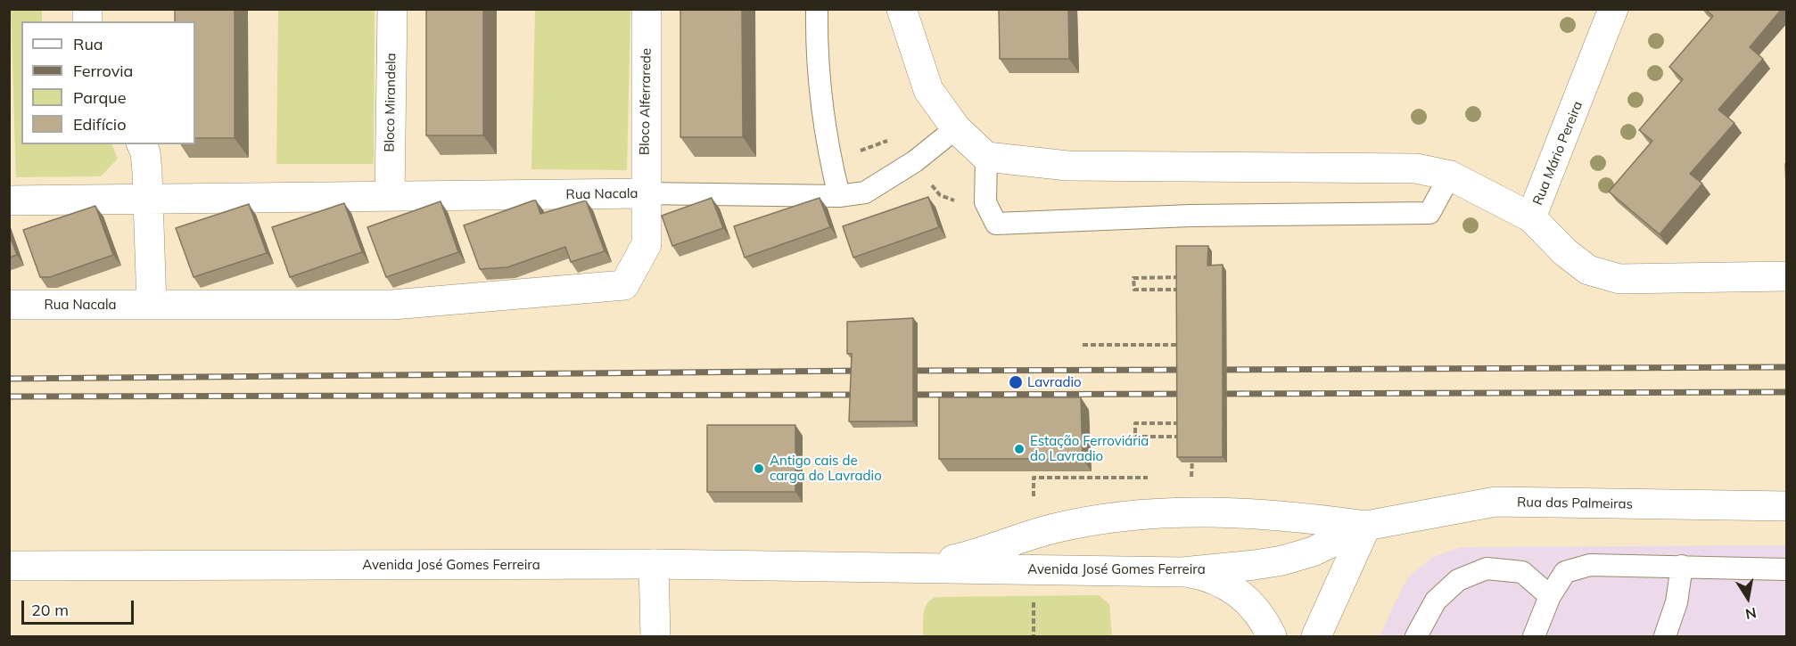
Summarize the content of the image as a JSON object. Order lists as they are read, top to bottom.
{
  "streets": {
    "street": [
      "Bloco Alferrarede",
      "Bloco Mirandela",
      "Rua Mário Pereira",
      "Rua Nacala",
      "Rua das Palmeiras",
      "Avenida José Gomes Ferreira"
    ]
  },
  "crossings": [
    ["Bloco Alferrarede", "Rua Nacala"],
    ["Bloco Mirandela", "Rua Nacala"],
    ["Rua das Palmeiras", "Avenida José Gomes Ferreira"]
  ],
  "places": ["Lavradio", "Estação Ferroviária do Lavradio", "Antigo cais de carga do Lavradio"],
  "legend": [
    "Rua",
    "Ferrovia",
    "Parque",
    "Edifício"
  ],
  "scale_bar": "20 m",
  "north": "bottom"
}
